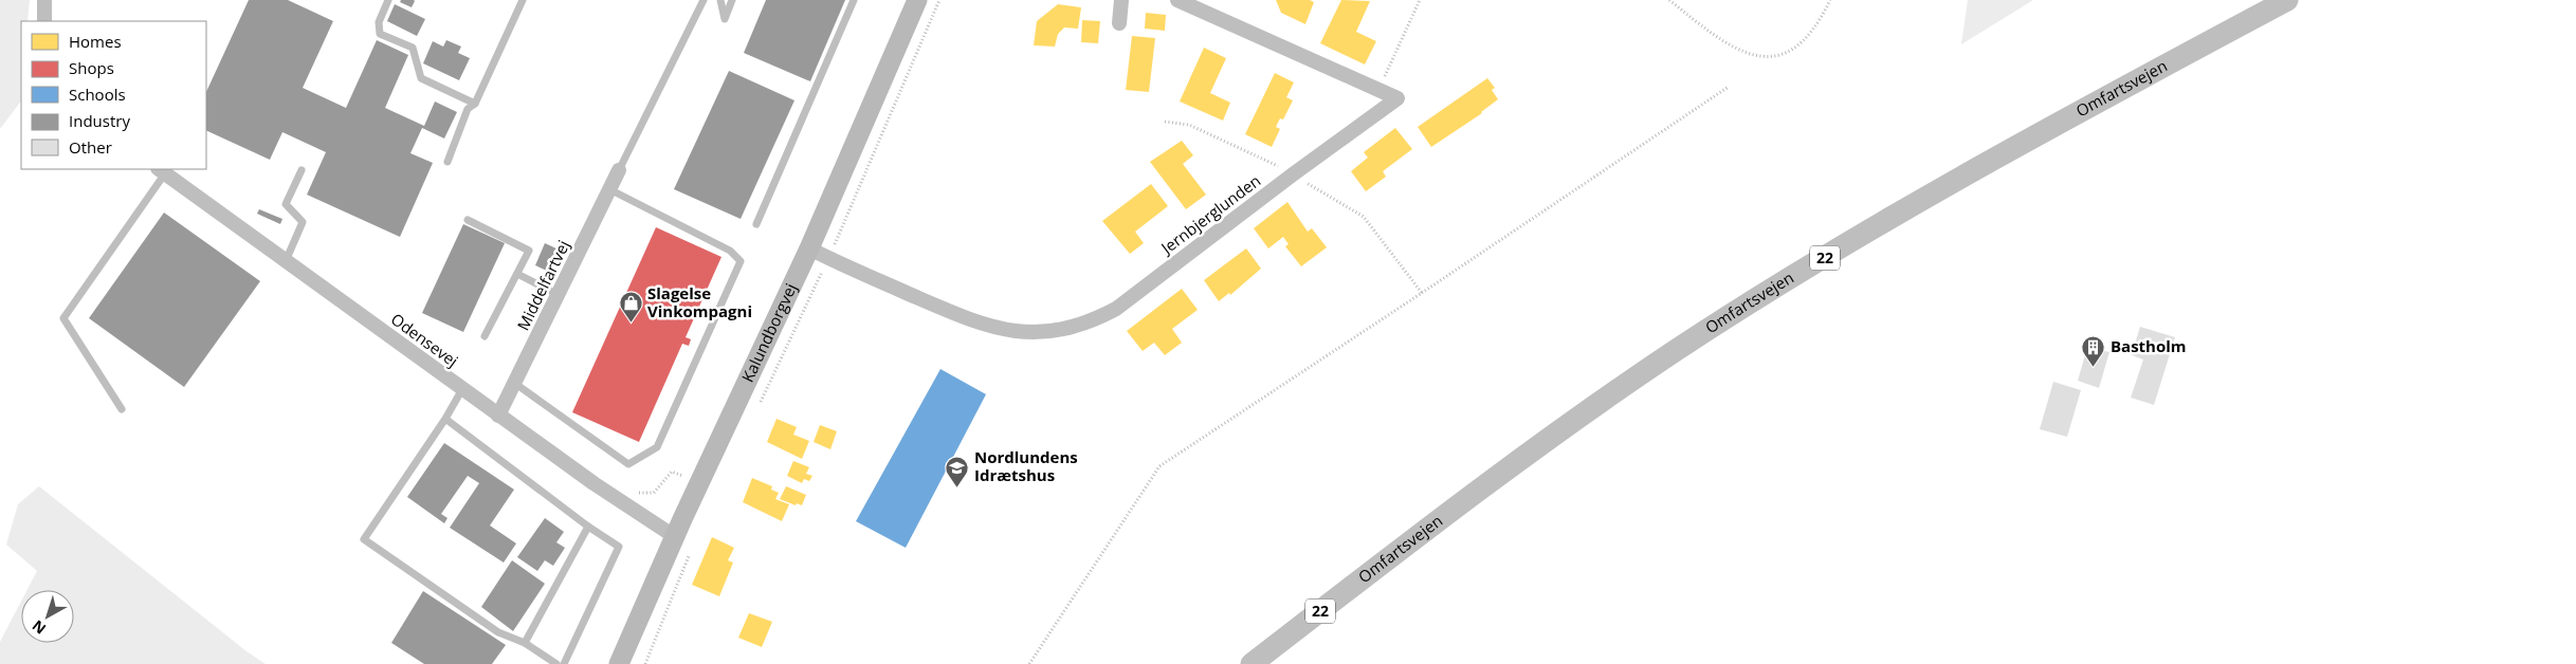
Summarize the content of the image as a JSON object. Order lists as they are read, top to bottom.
{
  "streets": {
    "main road": ["Omfartsvejen", "22"],
    "street": [
      "Jernbjerglunden",
      "Middelfartvej",
      "Kalundborgvej",
      "Odensevej"
    ]
  },
  "crossings": [
    ["Jernbjerglunden", "Kalundborgvej"],
    ["Middelfartvej", "Odensevej"],
    ["Kalundborgvej", "Odensevej"]
  ],
  "places": {
    "shop": ["Slagelse Vinkompagni"],
    "building": ["Bastholm"],
    "school or university": ["Nordlundens Idrætshus"]
  },
  "legend": [
    "Homes",
    "Shops",
    "Schools",
    "Industry",
    "Other"
  ],
  "north": "bottom left"
}
